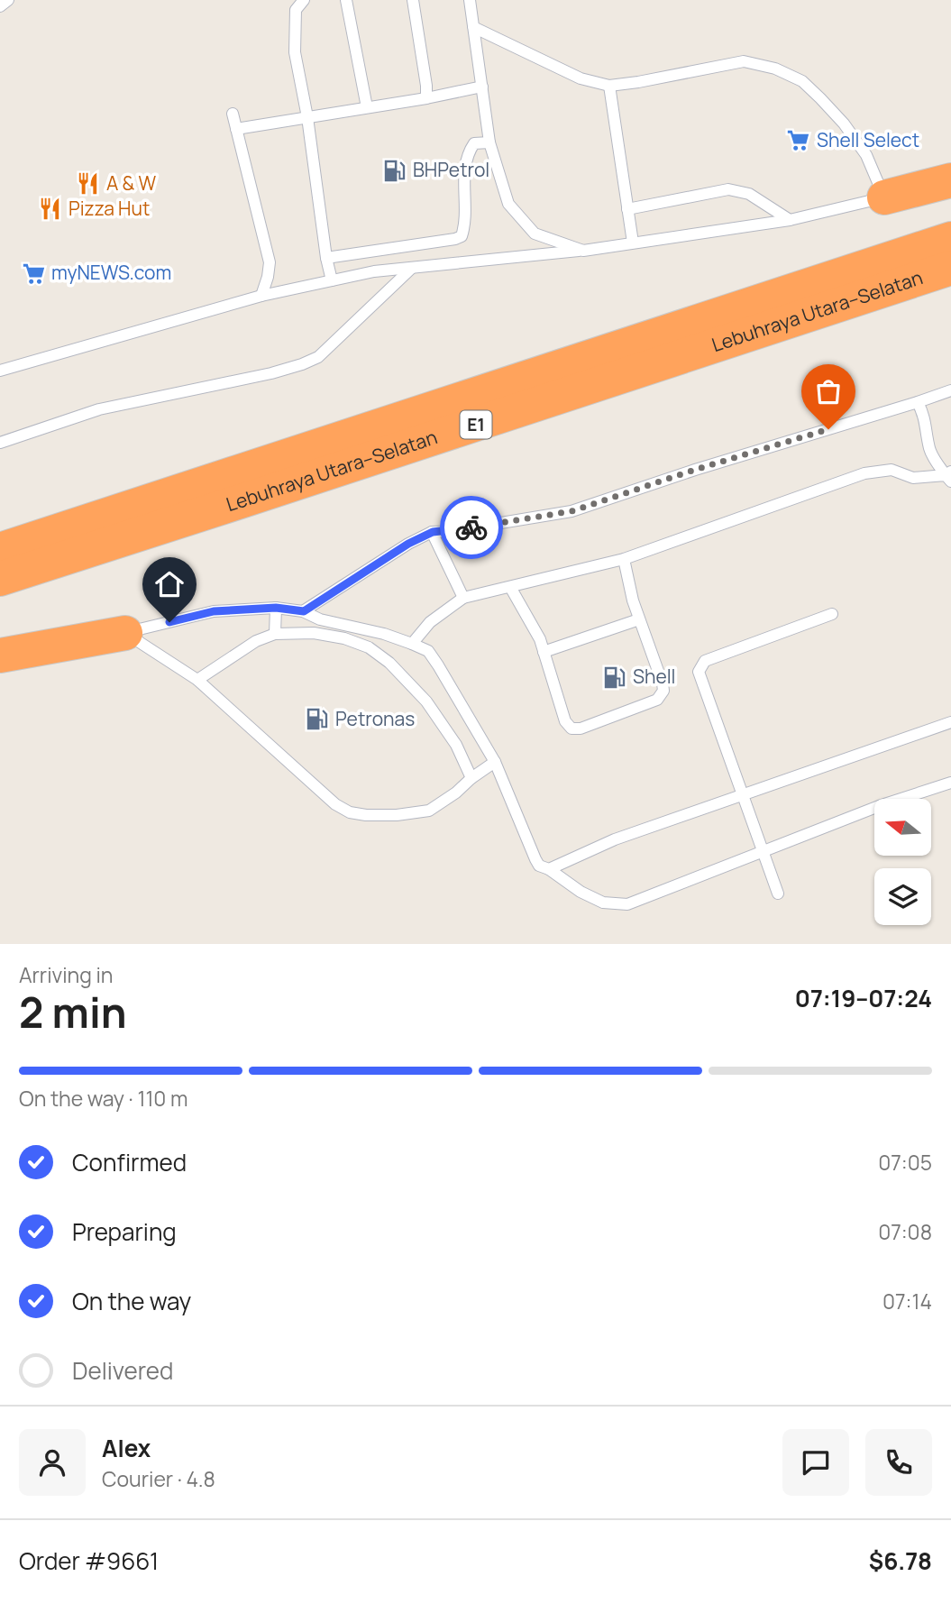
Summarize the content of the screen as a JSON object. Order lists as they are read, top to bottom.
{
  "streets": {
    "highway": ["Lebuhraya Utara–Selatan", "E1"]
  },
  "places": {
    "supermarket": ["Shell Select", "myNEWS.com"],
    "fuel station": ["BHPetrol", "Shell", "Petronas"],
    "restaurant": ["A & W", "Pizza Hut"]
  },
  "north": "left",
  "page": {
    "heading": ["2 min", "Arriving in", "07:19–07:24"],
    "panel": [
      "Alex",
      "Courier · 4.8",
      "Order #9661",
      "$6.78"
    ],
    "bar": "On the way · 110 m",
    "list": [
      ["Confirmed", "07:05"],
      ["Preparing", "07:08"],
      ["On the way", "07:14"],
      "Delivered"
    ]
  }
}
